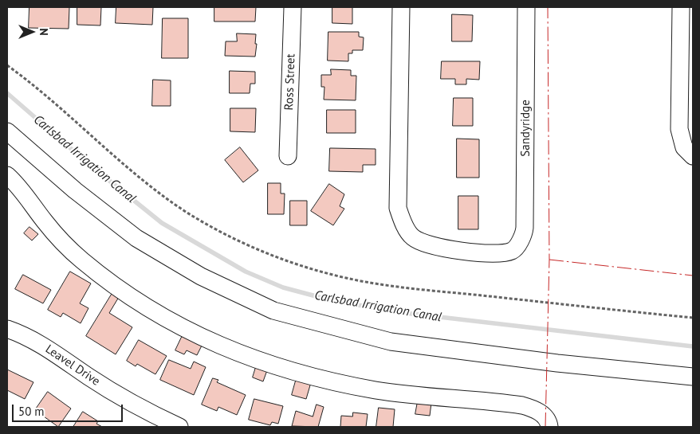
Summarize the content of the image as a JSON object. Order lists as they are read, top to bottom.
{
  "streets": {
    "street": ["Ross Street", "Sandyridge", "Leavel Drive"]
  },
  "water": ["Carlsbad Irrigation Canal"],
  "scale_bar": "50 m",
  "north": "right"
}
